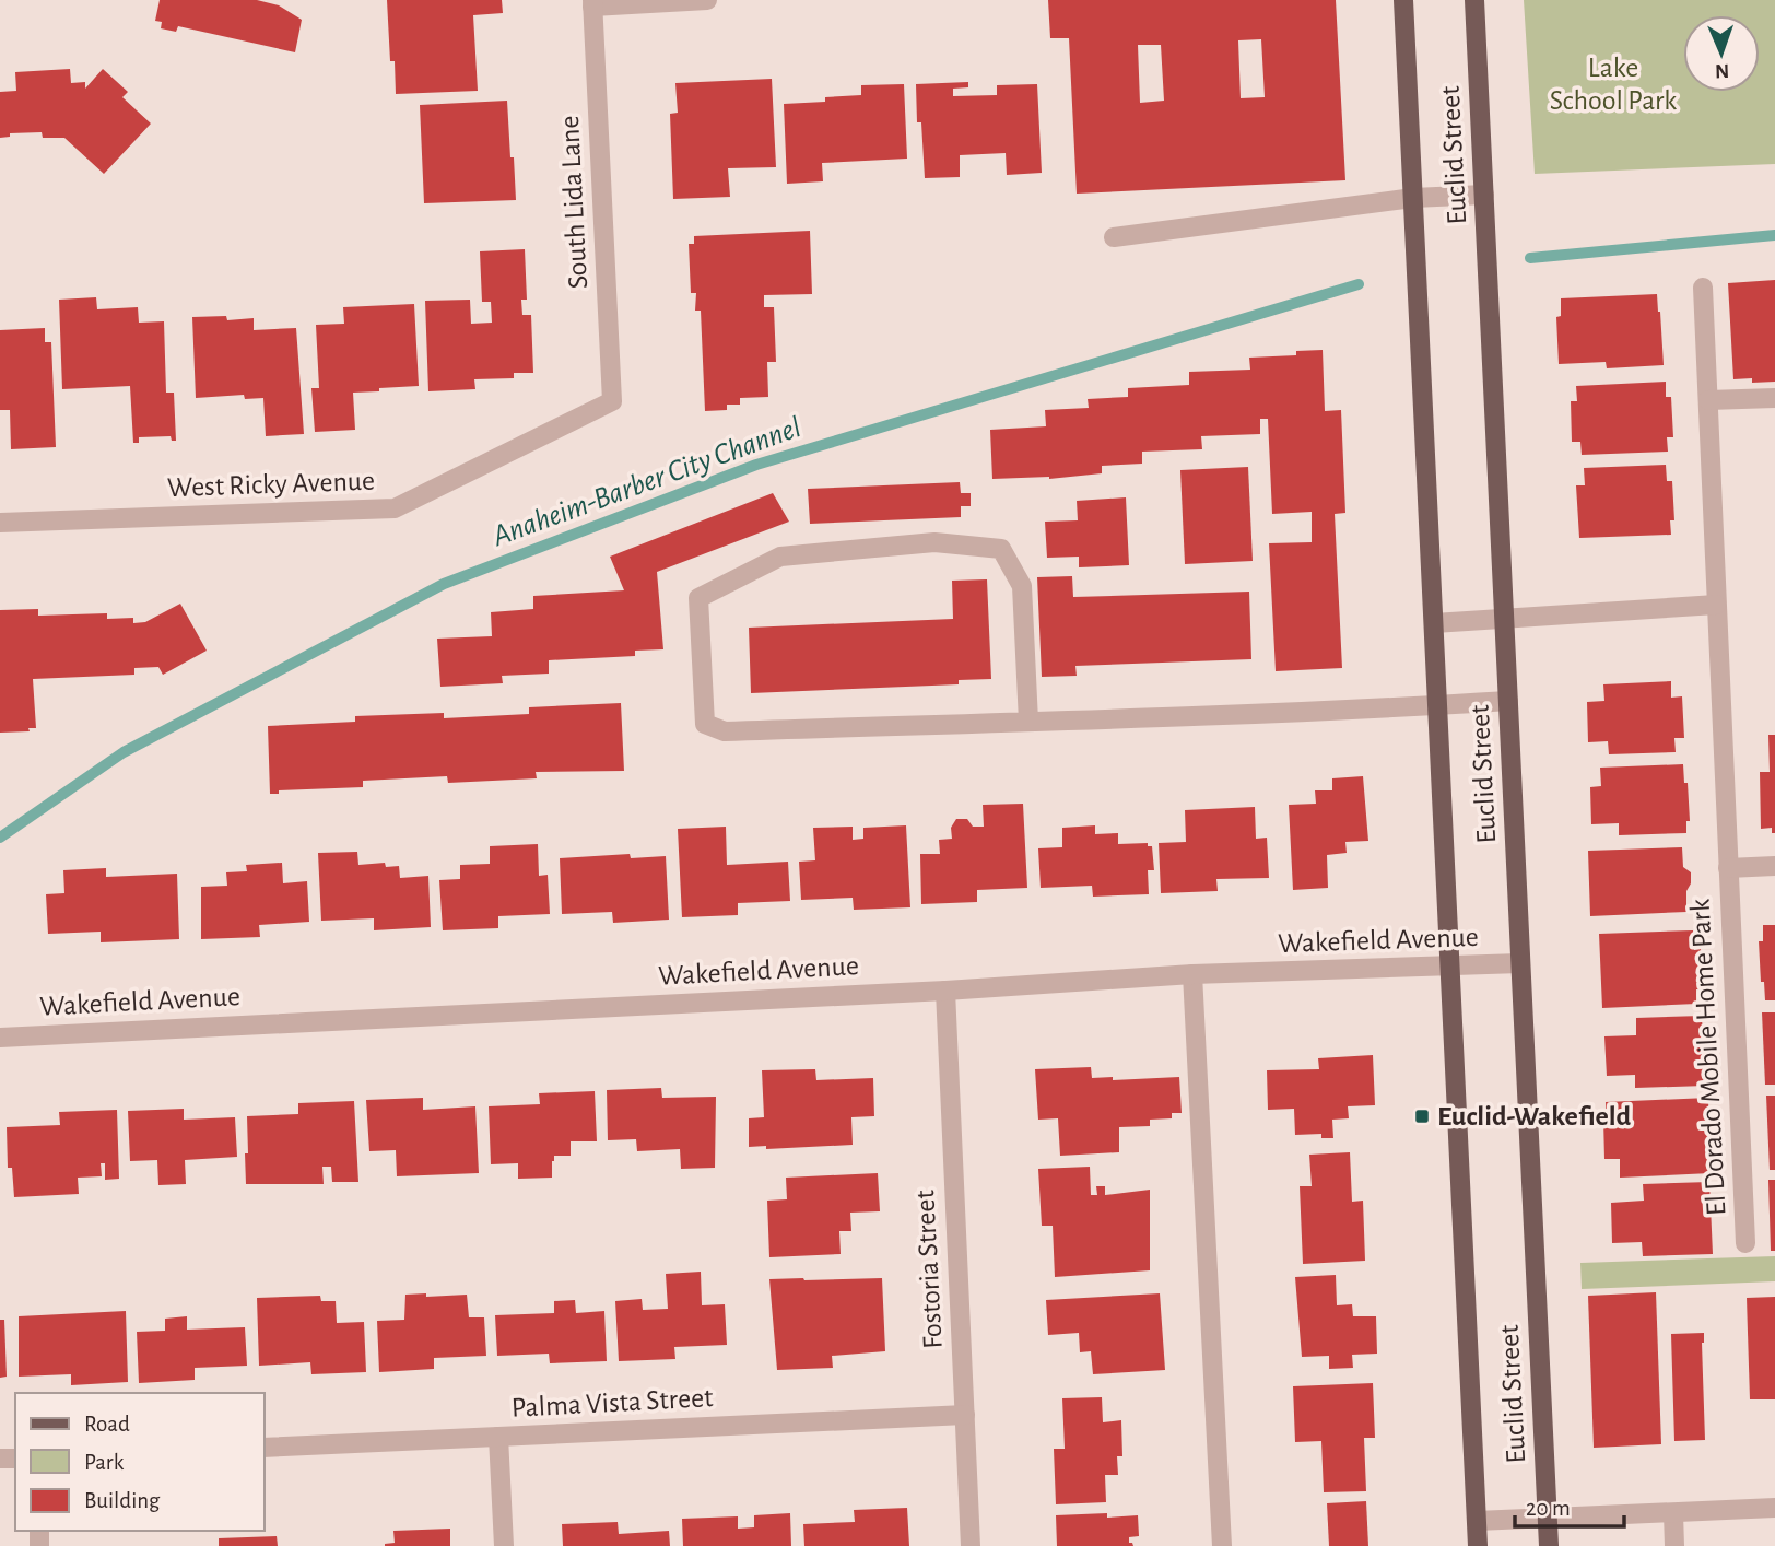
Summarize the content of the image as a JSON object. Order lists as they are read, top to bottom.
{
  "streets": {
    "main road": ["Euclid Street"],
    "street": [
      "South Lida Lane",
      "West Ricky Avenue",
      "Wakefield Avenue",
      "El Dorado Mobile Home Park",
      "Fostoria Street",
      "Palma Vista Street"
    ]
  },
  "crossings": [
    ["Euclid Street", "Wakefield Avenue"],
    ["South Lida Lane", "West Ricky Avenue"],
    ["Wakefield Avenue", "Fostoria Street"],
    ["Fostoria Street", "Palma Vista Street"]
  ],
  "water": ["Anaheim-Barber City Channel"],
  "parks": ["Lake School Park"],
  "places": {
    "transit": ["Euclid-Wakefield"]
  },
  "legend": ["Road", "Park", "Building"],
  "scale_bar": "20 m",
  "north": "bottom"
}
